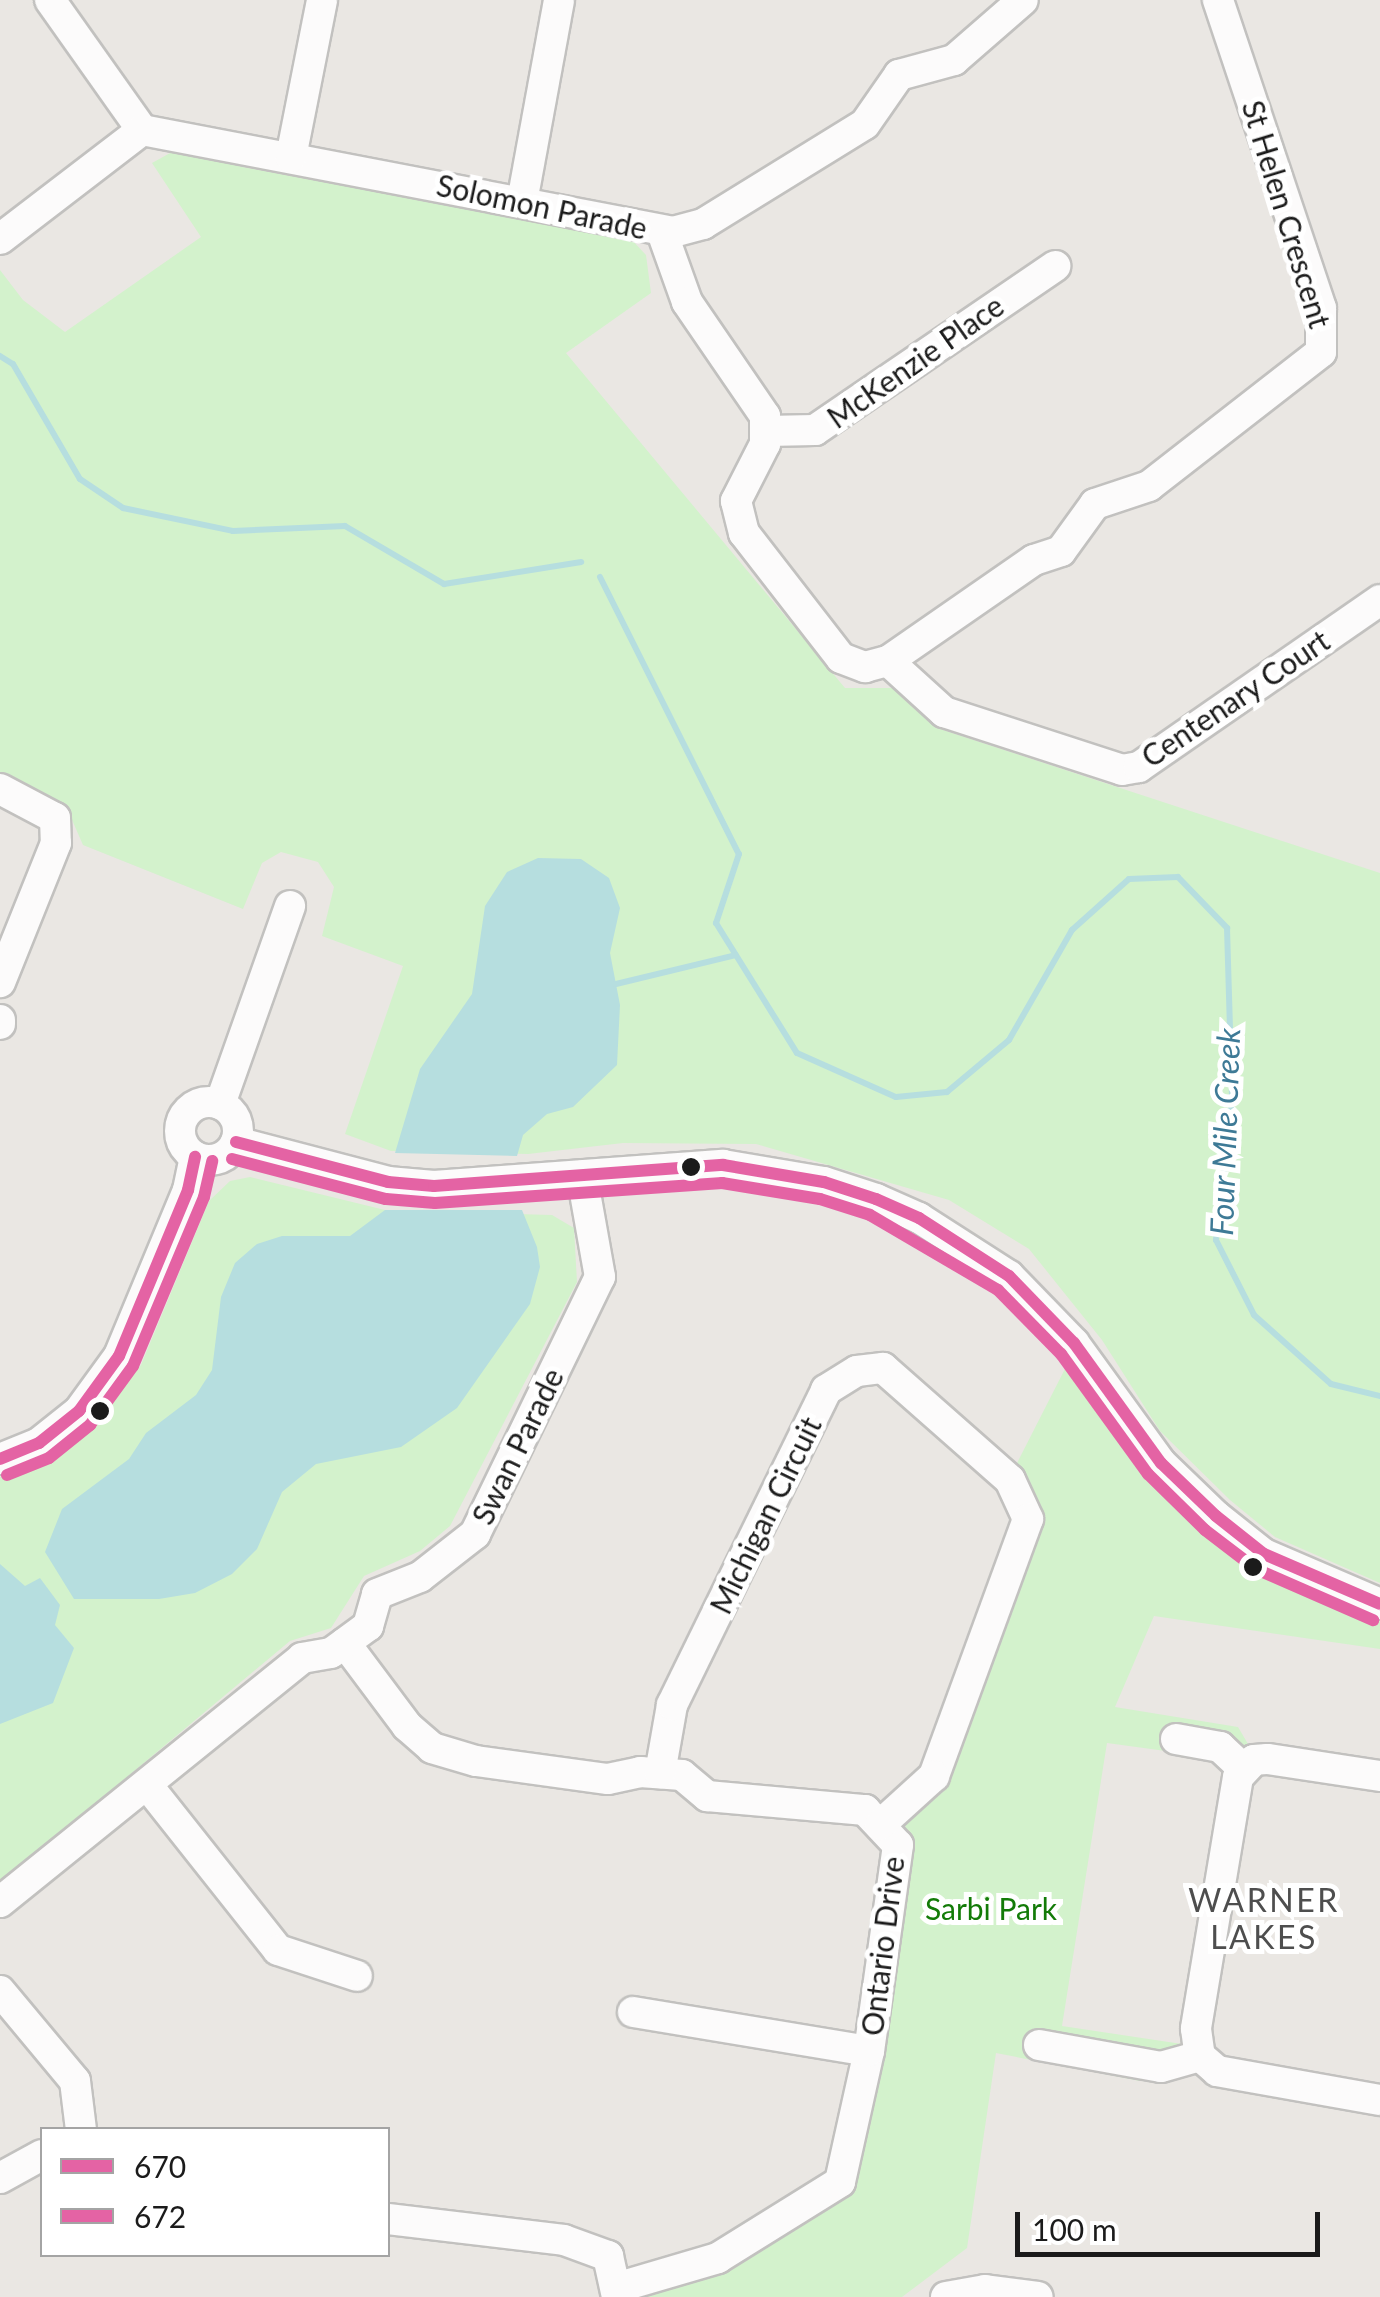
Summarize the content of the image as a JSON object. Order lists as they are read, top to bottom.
{
  "streets": {
    "street": [
      "Solomon Parade",
      "St Helen Crescent",
      "McKenzie Place",
      "Centenary Court",
      "Swan Parade",
      "Michigan Circuit",
      "Ontario Drive"
    ]
  },
  "crossings": [
    ["St Helen Crescent", "Centenary Court"],
    ["Swan Parade", "Ontario Drive"],
    ["Michigan Circuit", "Ontario Drive"]
  ],
  "districts": ["WARNER LAKES"],
  "water": ["Four Mile Creek"],
  "parks": ["Sarbi Park"],
  "lines": ["transit line 670", "transit line 672"],
  "legend": ["670", "672"],
  "scale_bar": "100 m"
}
